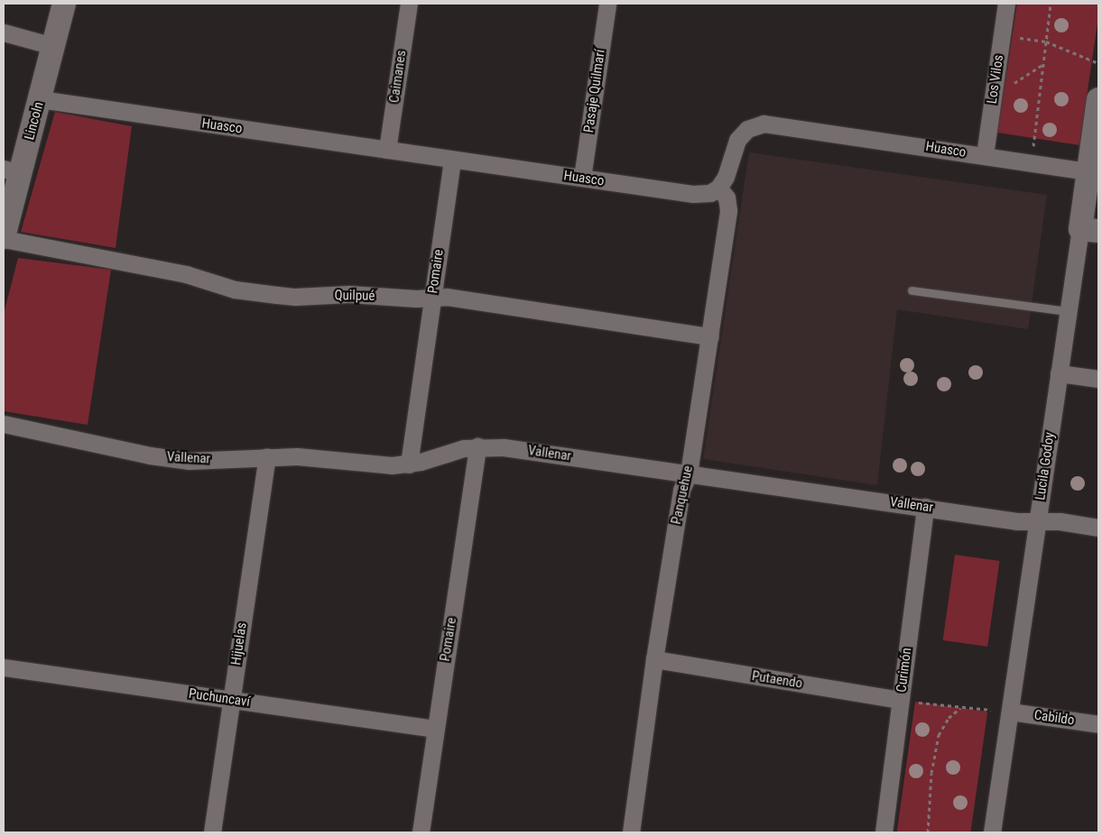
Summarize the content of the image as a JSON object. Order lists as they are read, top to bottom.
{
  "streets": {
    "street": [
      "Caimanes",
      "Los Vilos",
      "Pasaje Quilmarí",
      "Lincoln",
      "Huasco",
      "Pomaire",
      "Quilpué",
      "Vallenar",
      "Lucila Godoy",
      "Panquehue",
      "Hijuelas",
      "Curimón",
      "Putaendo",
      "Puchuncaví",
      "Cabildo"
    ]
  },
  "crossings": [
    ["Caimanes", "Huasco"],
    ["Los Vilos", "Huasco"],
    ["Pasaje Quilmarí", "Huasco"],
    ["Lincoln", "Huasco"],
    ["Lincoln", "Quilpué"],
    ["Huasco", "Pomaire"],
    ["Huasco", "Lucila Godoy"],
    ["Huasco", "Panquehue"],
    ["Pomaire", "Quilpué"],
    ["Pomaire", "Vallenar"],
    ["Pomaire", "Puchuncaví"],
    ["Quilpué", "Panquehue"],
    ["Vallenar", "Lucila Godoy"],
    ["Vallenar", "Panquehue"],
    ["Vallenar", "Hijuelas"],
    ["Vallenar", "Curimón"],
    ["Lucila Godoy", "Cabildo"],
    ["Panquehue", "Putaendo"],
    ["Hijuelas", "Puchuncaví"],
    ["Curimón", "Putaendo"]
  ]
}
